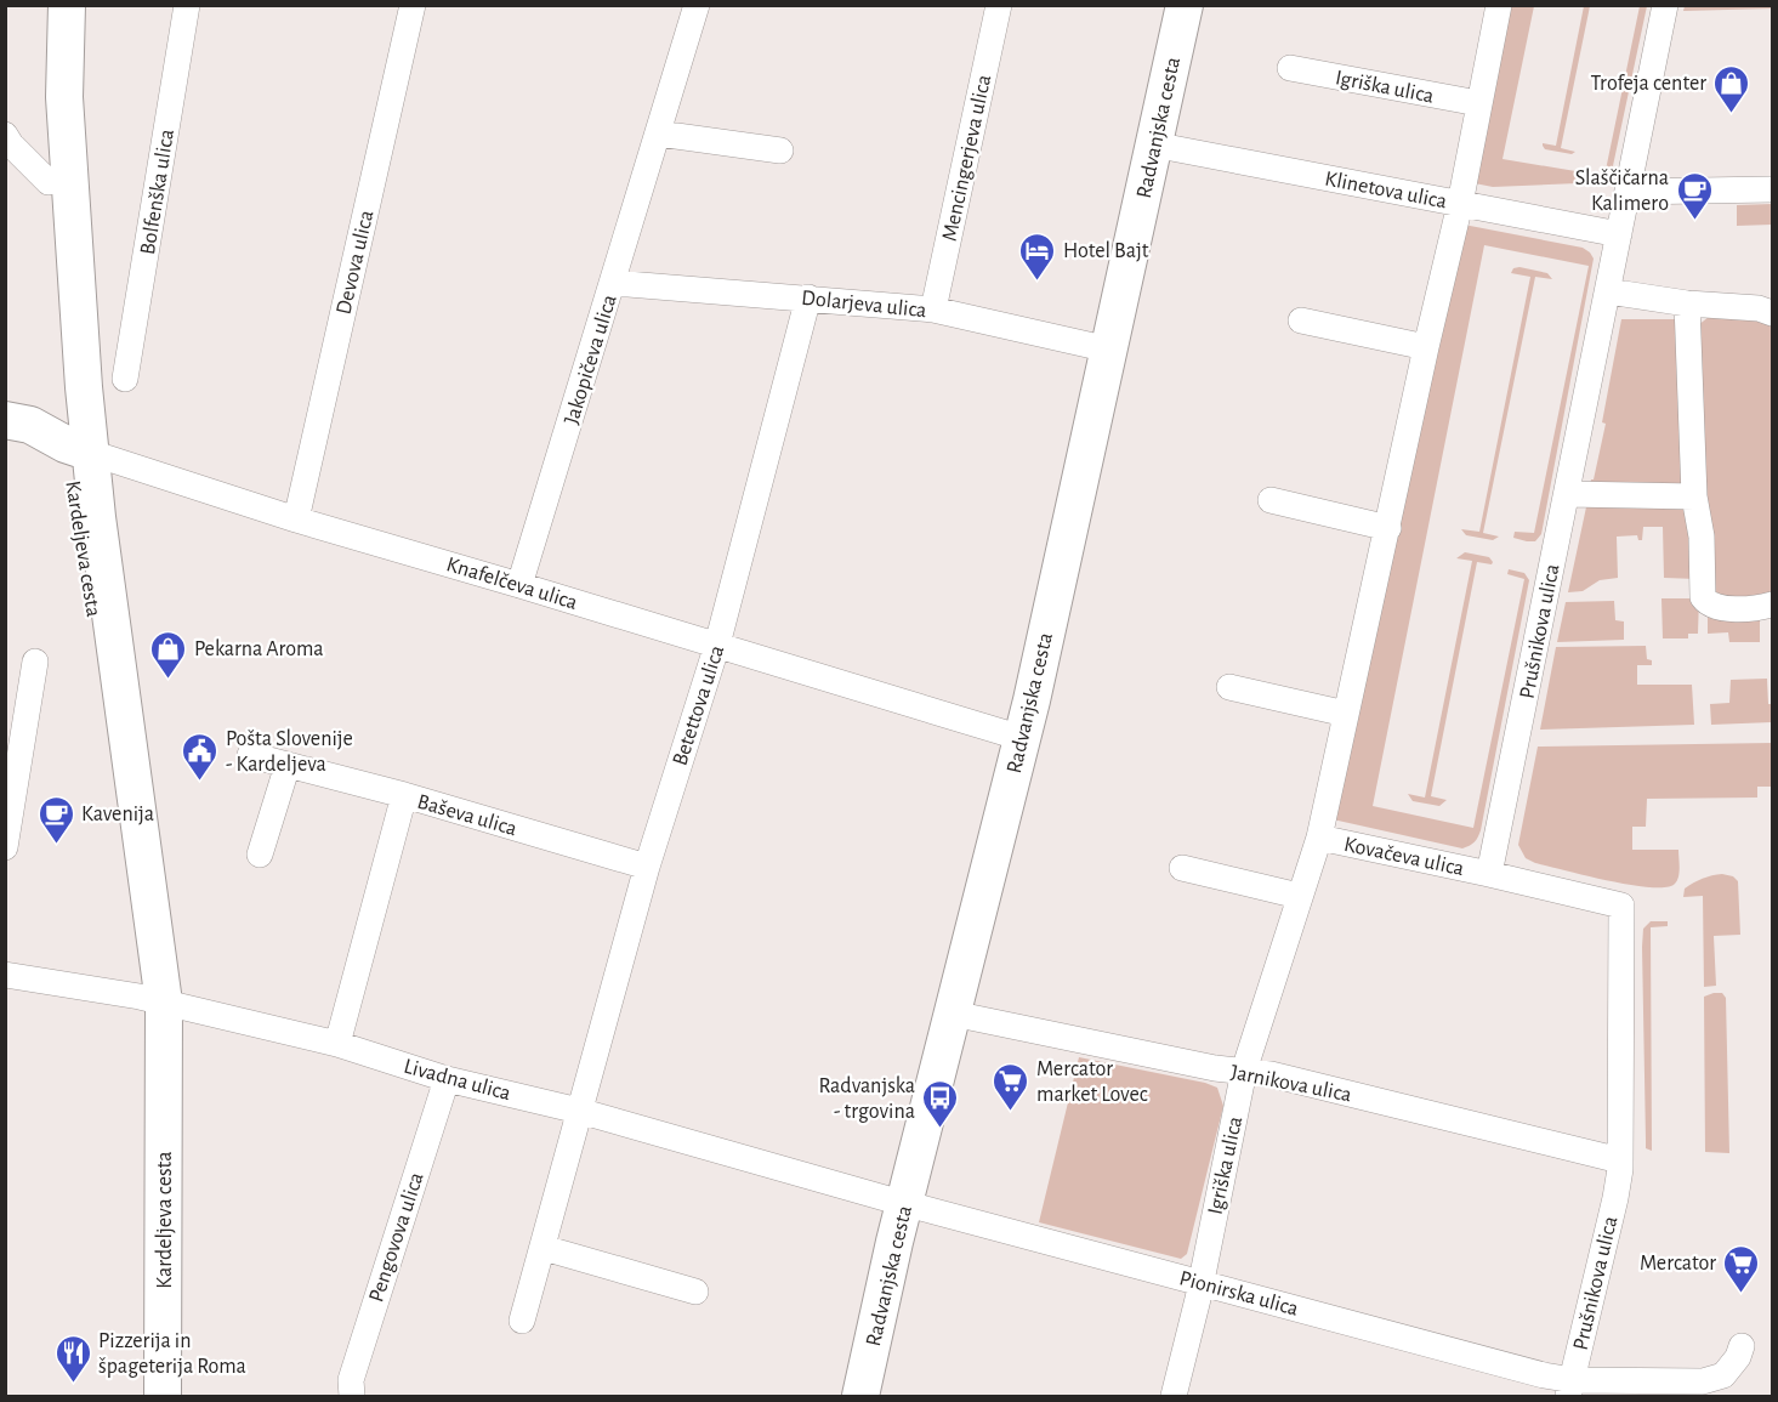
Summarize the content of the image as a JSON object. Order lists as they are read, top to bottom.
{
  "streets": {
    "street": [
      "Igriška ulica",
      "Radvanjska cesta",
      "Mencingerjeva ulica",
      "Klinetova ulica",
      "Bolfenška ulica",
      "Devova ulica",
      "Dolarjeva ulica",
      "Jakopičeva ulica",
      "Kardeljeva cesta",
      "Knafelčeva ulica",
      "Prušnikova ulica",
      "Betettova ulica",
      "Baševa ulica",
      "Kovačeva ulica",
      "Livadna ulica",
      "Jarnikova ulica",
      "Pengovova ulica",
      "Pionirska ulica"
    ]
  },
  "crossings": [
    ["Igriška ulica", "Klinetova ulica"],
    ["Igriška ulica", "Kovačeva ulica"],
    ["Igriška ulica", "Jarnikova ulica"],
    ["Igriška ulica", "Pionirska ulica"],
    ["Radvanjska cesta", "Klinetova ulica"],
    ["Radvanjska cesta", "Dolarjeva ulica"],
    ["Radvanjska cesta", "Knafelčeva ulica"],
    ["Radvanjska cesta", "Livadna ulica"],
    ["Radvanjska cesta", "Jarnikova ulica"],
    ["Radvanjska cesta", "Pionirska ulica"],
    ["Mencingerjeva ulica", "Dolarjeva ulica"],
    ["Klinetova ulica", "Prušnikova ulica"],
    ["Devova ulica", "Knafelčeva ulica"],
    ["Dolarjeva ulica", "Jakopičeva ulica"],
    ["Dolarjeva ulica", "Betettova ulica"],
    ["Jakopičeva ulica", "Knafelčeva ulica"],
    ["Kardeljeva cesta", "Knafelčeva ulica"],
    ["Kardeljeva cesta", "Livadna ulica"],
    ["Knafelčeva ulica", "Betettova ulica"],
    ["Prušnikova ulica", "Kovačeva ulica"],
    ["Prušnikova ulica", "Jarnikova ulica"],
    ["Prušnikova ulica", "Pionirska ulica"],
    ["Betettova ulica", "Baševa ulica"],
    ["Betettova ulica", "Livadna ulica"],
    ["Livadna ulica", "Pengovova ulica"],
    ["Livadna ulica", "Pionirska ulica"]
  ],
  "places": {
    "shop": ["Trofeja center", "Pekarna Aroma"],
    "cafe": ["Slaščičarna Kalimero", "Kavenija"],
    "hotel": ["Hotel Bajt"],
    "public building": ["Pošta Slovenije - Kardeljeva"],
    "supermarket": ["Mercator market Lovec", "Mercator"],
    "bus stop": ["Radvanjska - trgovina"],
    "restaurant": ["Pizzerija in špageterija Roma"]
  }
}
